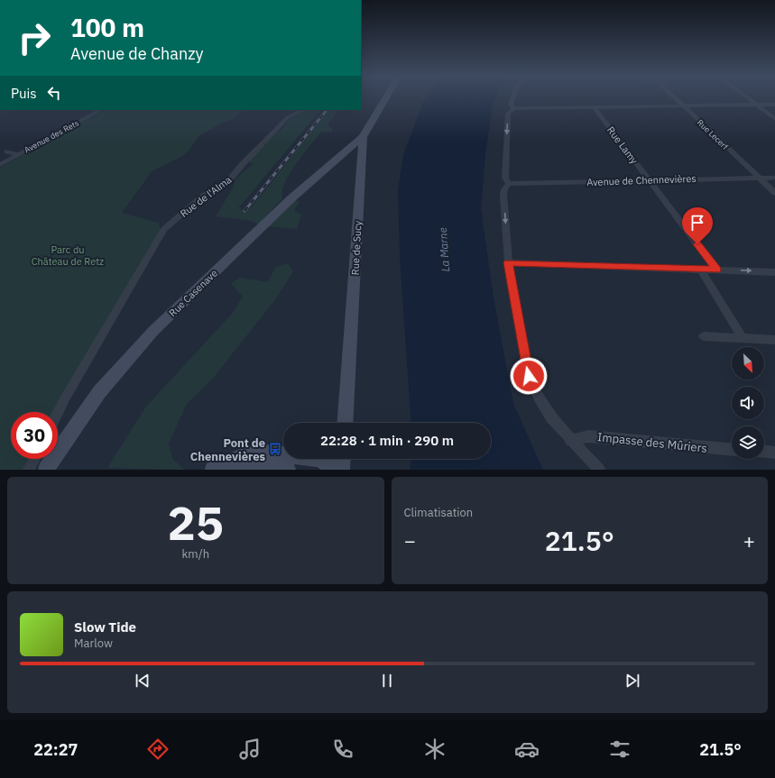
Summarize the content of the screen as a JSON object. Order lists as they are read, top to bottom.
{
  "streets": {
    "main road": ["Rue de Sucy", "Rue Casenave"],
    "street": [
      "Rue Lecerf",
      "Avenue des Rets",
      "Rue Lamy",
      "Avenue de Chennevières",
      "Rue de l'Alma",
      "Impasse des Mûriers"
    ]
  },
  "crossings": [
    ["Rue Lecerf", "Avenue de Chennevières"],
    ["Rue Lamy", "Avenue de Chennevières"],
    ["Rue de Sucy", "Rue Casenave"]
  ],
  "water": ["La Marne"],
  "parks": ["Parc du Château de Retz"],
  "places": {
    "bus stop": ["Pont de Chennevières"]
  },
  "north": "bottom right",
  "page": {
    "turn": ["100 m", "Avenue de Chanzy"],
    "then": "Puis",
    "limit": "30",
    "trip": "22:28 · 1 min · 290 m",
    "tile": [
      ["25", "km/h"],
      "Climatisation"
    ],
    "heat": ["−", "21.5°", "+"],
    "song": ["Slow Tide", "Marlow"],
    "tabs": ["22:27", "21.5°"]
  }
}
